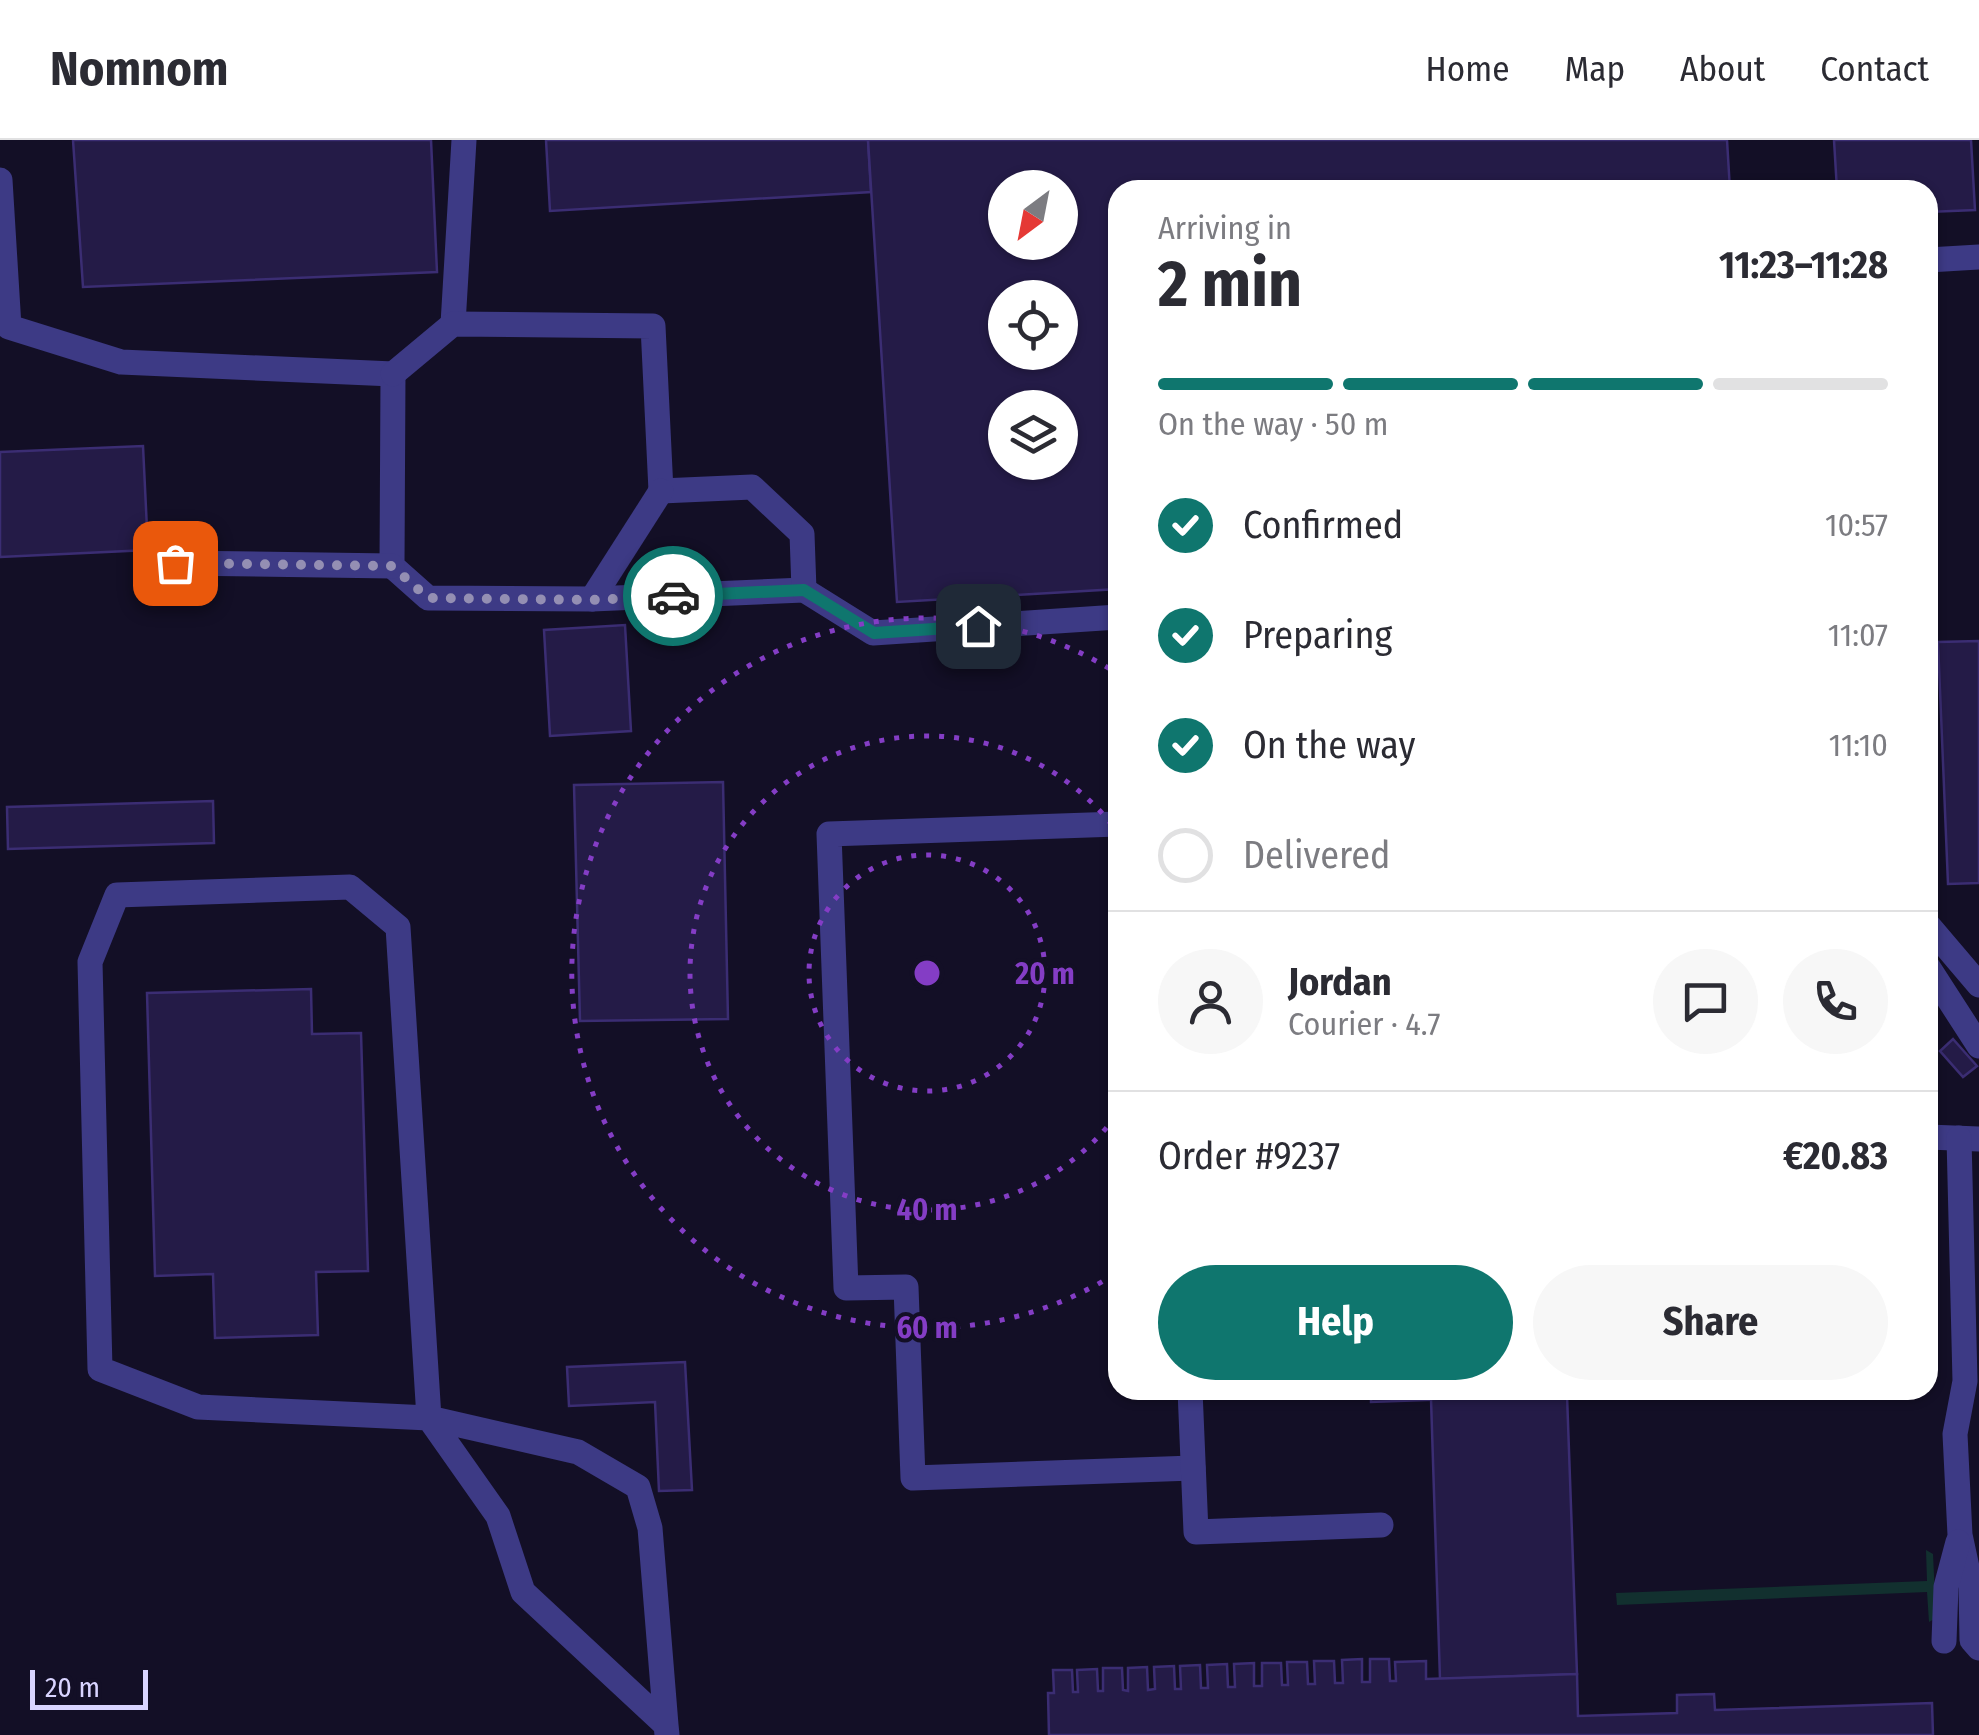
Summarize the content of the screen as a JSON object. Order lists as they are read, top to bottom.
{
  "scale_bar": "20 m",
  "north": "bottom left",
  "page": {
    "header": "Nomnom",
    "nav": [
      "Home",
      "Map",
      "About",
      "Contact"
    ],
    "heading": ["2 min", "Arriving in", "11:23–11:28"],
    "panel": [
      "Jordan",
      "Courier · 4.7",
      "Order #9237",
      "€20.83"
    ],
    "bar": "On the way · 50 m",
    "list": [
      ["Confirmed", "10:57"],
      ["Preparing", "11:07"],
      ["On the way", "11:10"],
      "Delivered"
    ],
    "buttons": ["Help", "Share"],
    "scale": "20 m"
  },
  "rings": ["20 m", "40 m", "60 m"]
}
